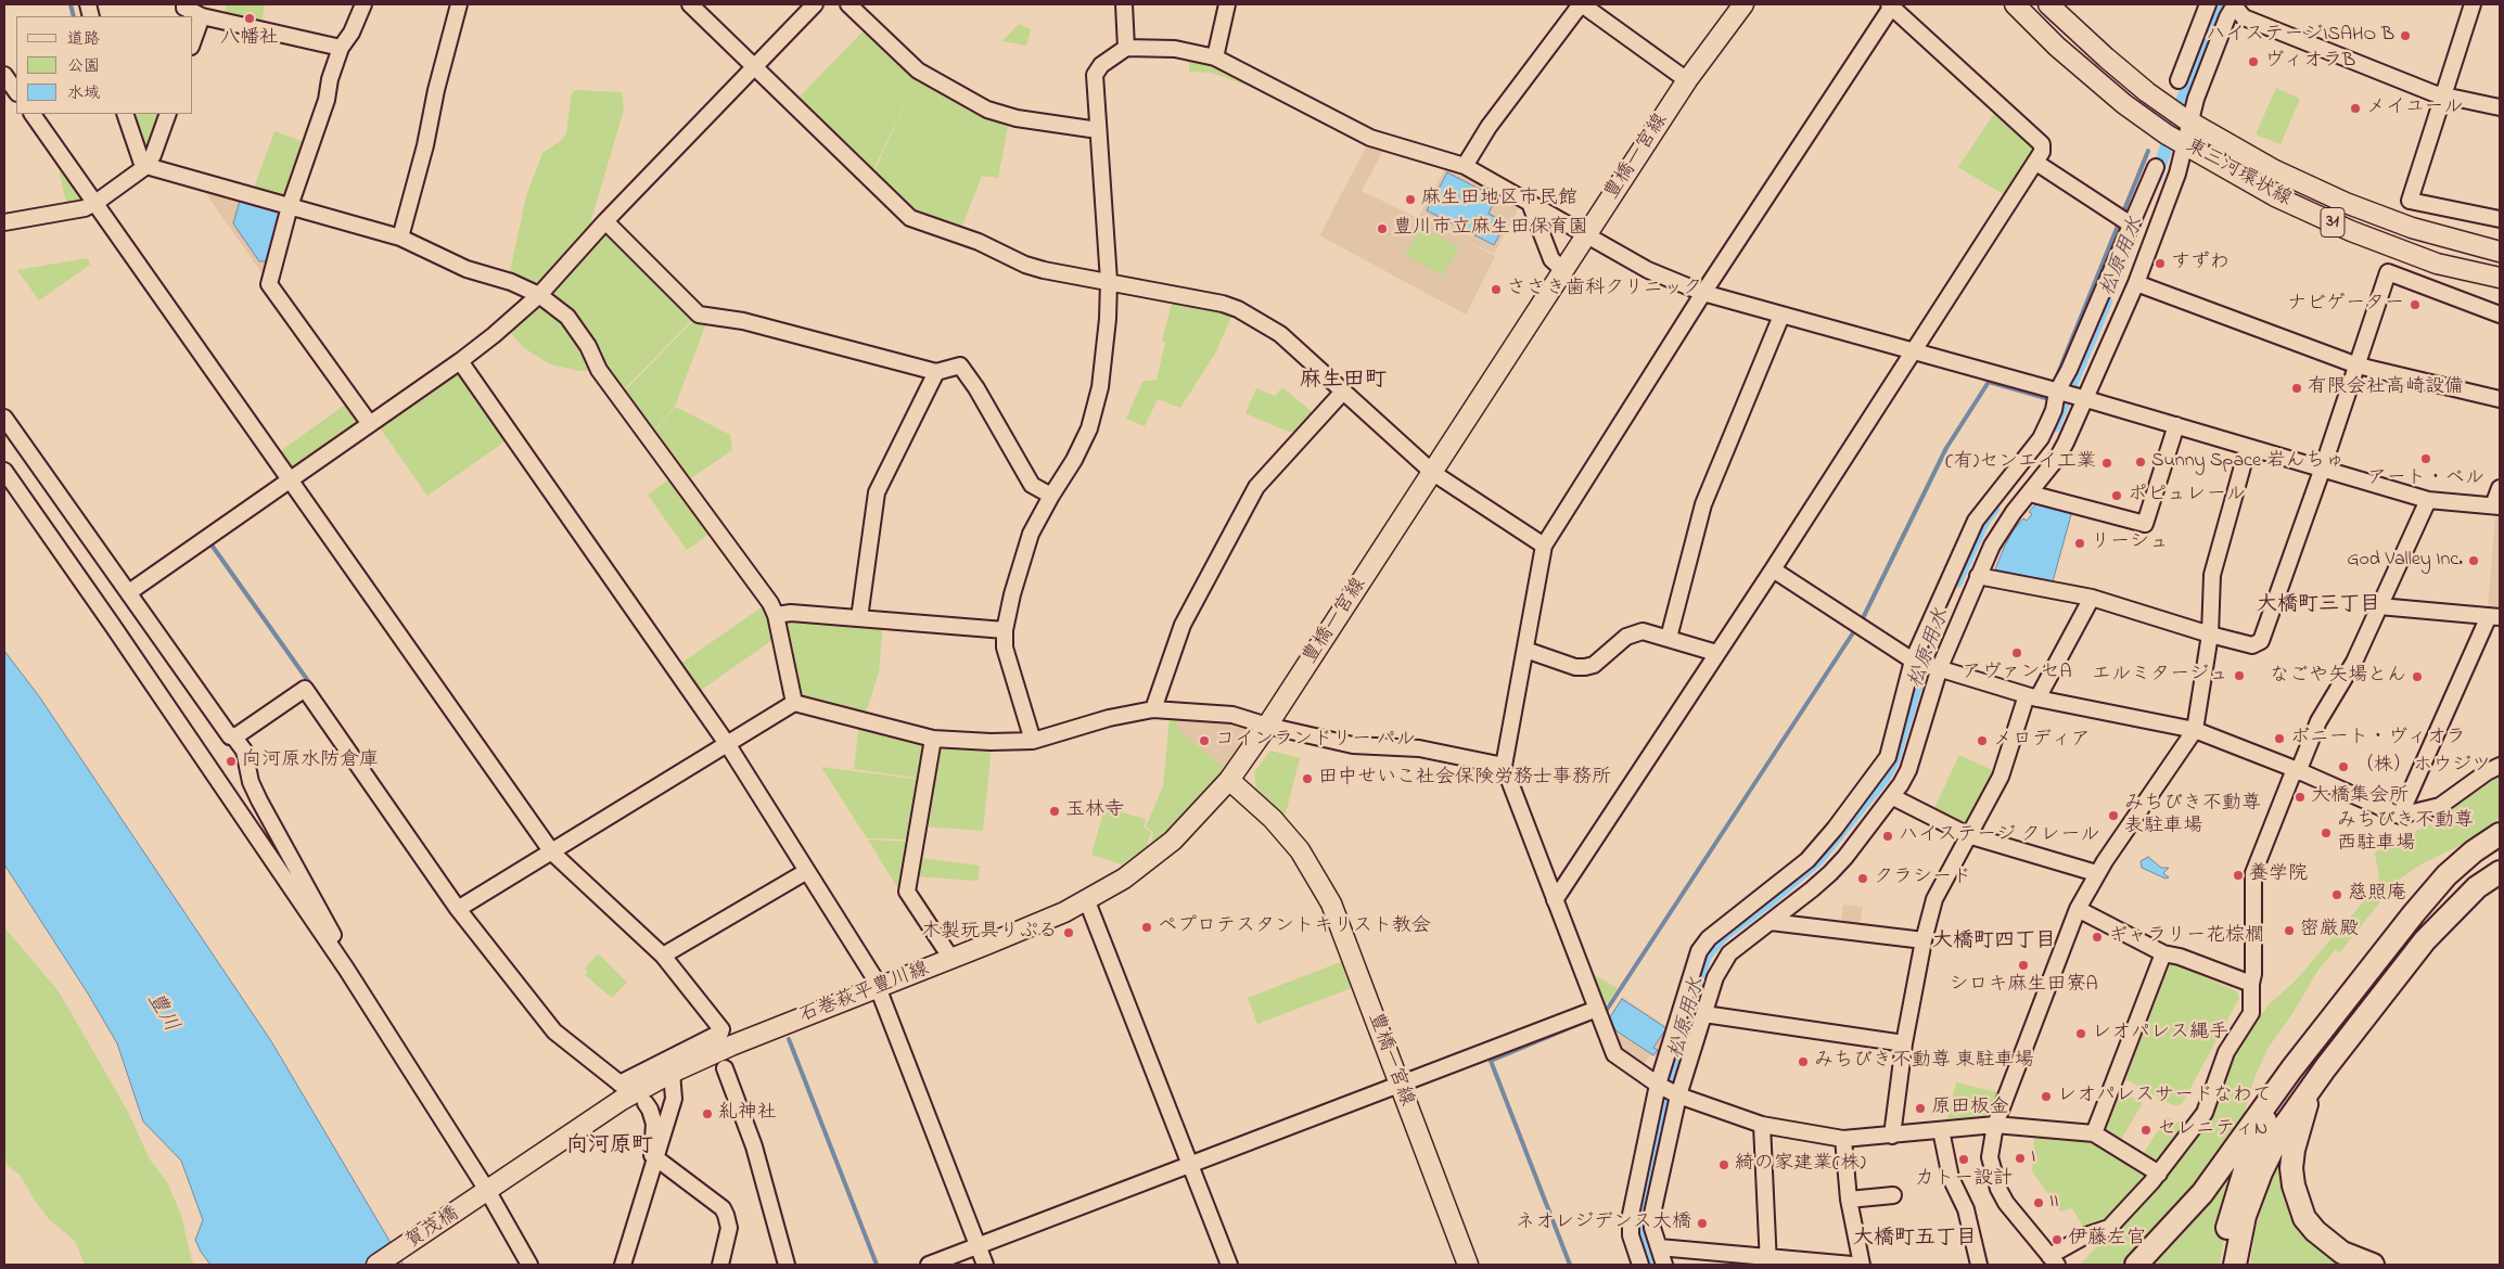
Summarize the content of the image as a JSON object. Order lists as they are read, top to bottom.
{
  "streets": {
    "main road": [
      "豊橋一宮線",
      "東三河環状線",
      "31",
      "石巻萩平豊川線",
      "賀茂橋"
    ]
  },
  "crossings": [
    ["豊橋一宮線", "石巻萩平豊川線"],
    ["石巻萩平豊川線", "賀茂橋"]
  ],
  "districts": [
    "麻生田町",
    "大橋町三丁目",
    "大橋町四丁目",
    "向河原町",
    "大橋町五丁目"
  ],
  "water": ["松原用水", "豊川"],
  "places": [
    "八幡社",
    "ハイステージISAHO B",
    "ヴィオラB",
    "メイユール",
    "麻生田地区市民館",
    "豊川市立麻生田保育園",
    "すずわ",
    "ささき歯科クリニック",
    "ナビゲーター",
    "有限会社高崎設備",
    "アート・ベル",
    "Sunny Space 岩んちゅ",
    "(有)センエイ工業",
    "ポピュレール",
    "リーシュ",
    "God Valley Inc.",
    "アヴァンセA",
    "エルミタージュ",
    "なごや矢場とん",
    "ボニート・ヴィオラ",
    "コインランドリー パル",
    "メロディア",
    "向河原水防倉庫",
    "（株）ホウジツ",
    "田中せいこ社会保険労務士事務所",
    "大橋集会所",
    "玉林寺",
    "みちびき不動尊 表駐車場",
    "みちびき不動尊 西駐車場",
    "ハイステージ クレール",
    "養学院",
    "クラシード",
    "慈照庵",
    "ペプロテスタントキリスト教会",
    "密厳殿",
    "木製玩具りぷる",
    "ギャラリー花棕櫚",
    "シロキ麻生田寮A",
    "レオパレス縄手",
    "みちびき不動尊 東駐車場",
    "レオパレスサードなわて",
    "原田板金",
    "糺神社",
    "セレニティN",
    "I",
    "カトー設計",
    "綺の家建業(株)",
    "II",
    "ネオレジデンス大橋",
    "伊藤左官"
  ],
  "legend": ["道路", "公園", "水域"]
}
